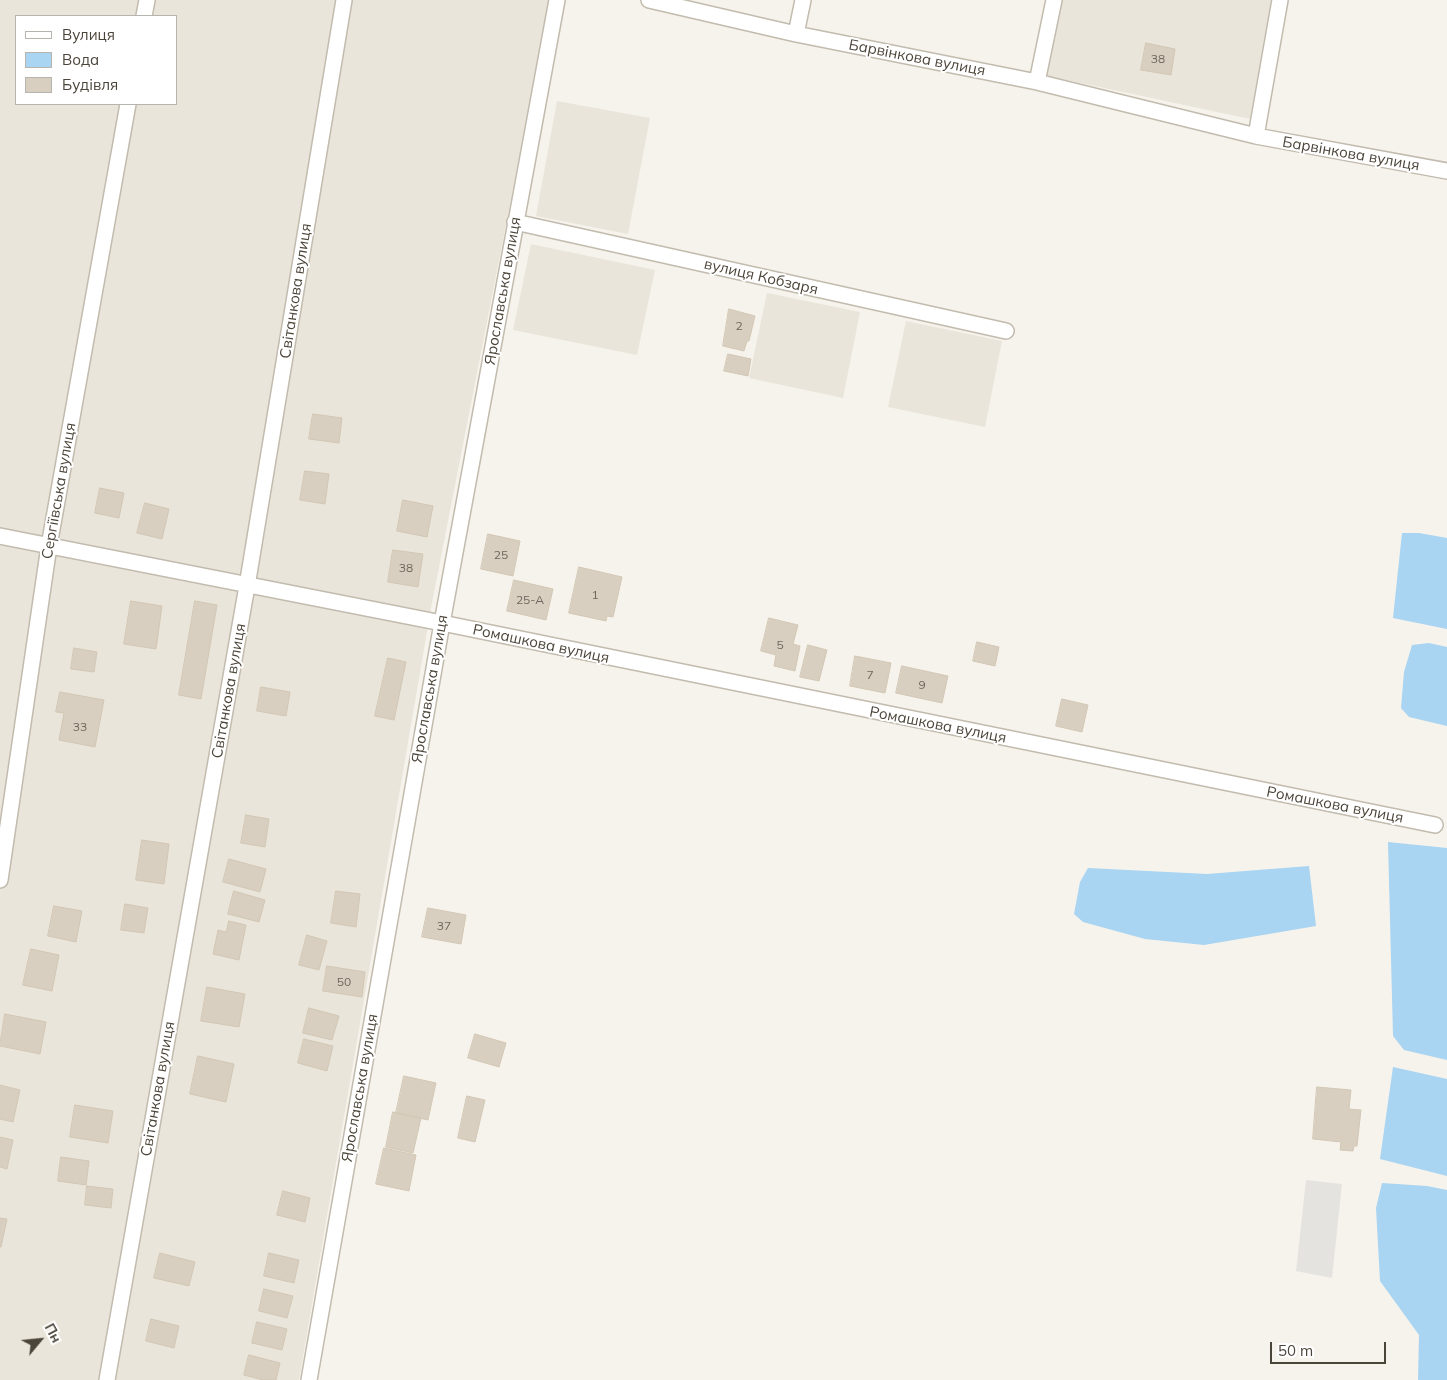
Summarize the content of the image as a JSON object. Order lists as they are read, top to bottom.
{
  "streets": {
    "street": [
      "Барвінкова вулиця",
      "вулиця Кобзаря",
      "Світанкова вулиця",
      "Ярославська вулиця",
      "Сергіївська вулиця",
      "Ромашкова вулиця"
    ]
  },
  "crossings": [
    ["вулиця Кобзаря", "Ярославська вулиця"],
    ["Світанкова вулиця", "Ромашкова вулиця"],
    ["Ярославська вулиця", "Ромашкова вулиця"],
    ["Сергіївська вулиця", "Ромашкова вулиця"]
  ],
  "house_numbers": [
    "38",
    "2",
    "25",
    "38",
    "1",
    "25-А",
    "5",
    "7",
    "9",
    "33",
    "37",
    "50"
  ],
  "legend": ["Вулиця", "Вода", "Будівля"],
  "scale_bar": "50 m",
  "north": "top right"
}
